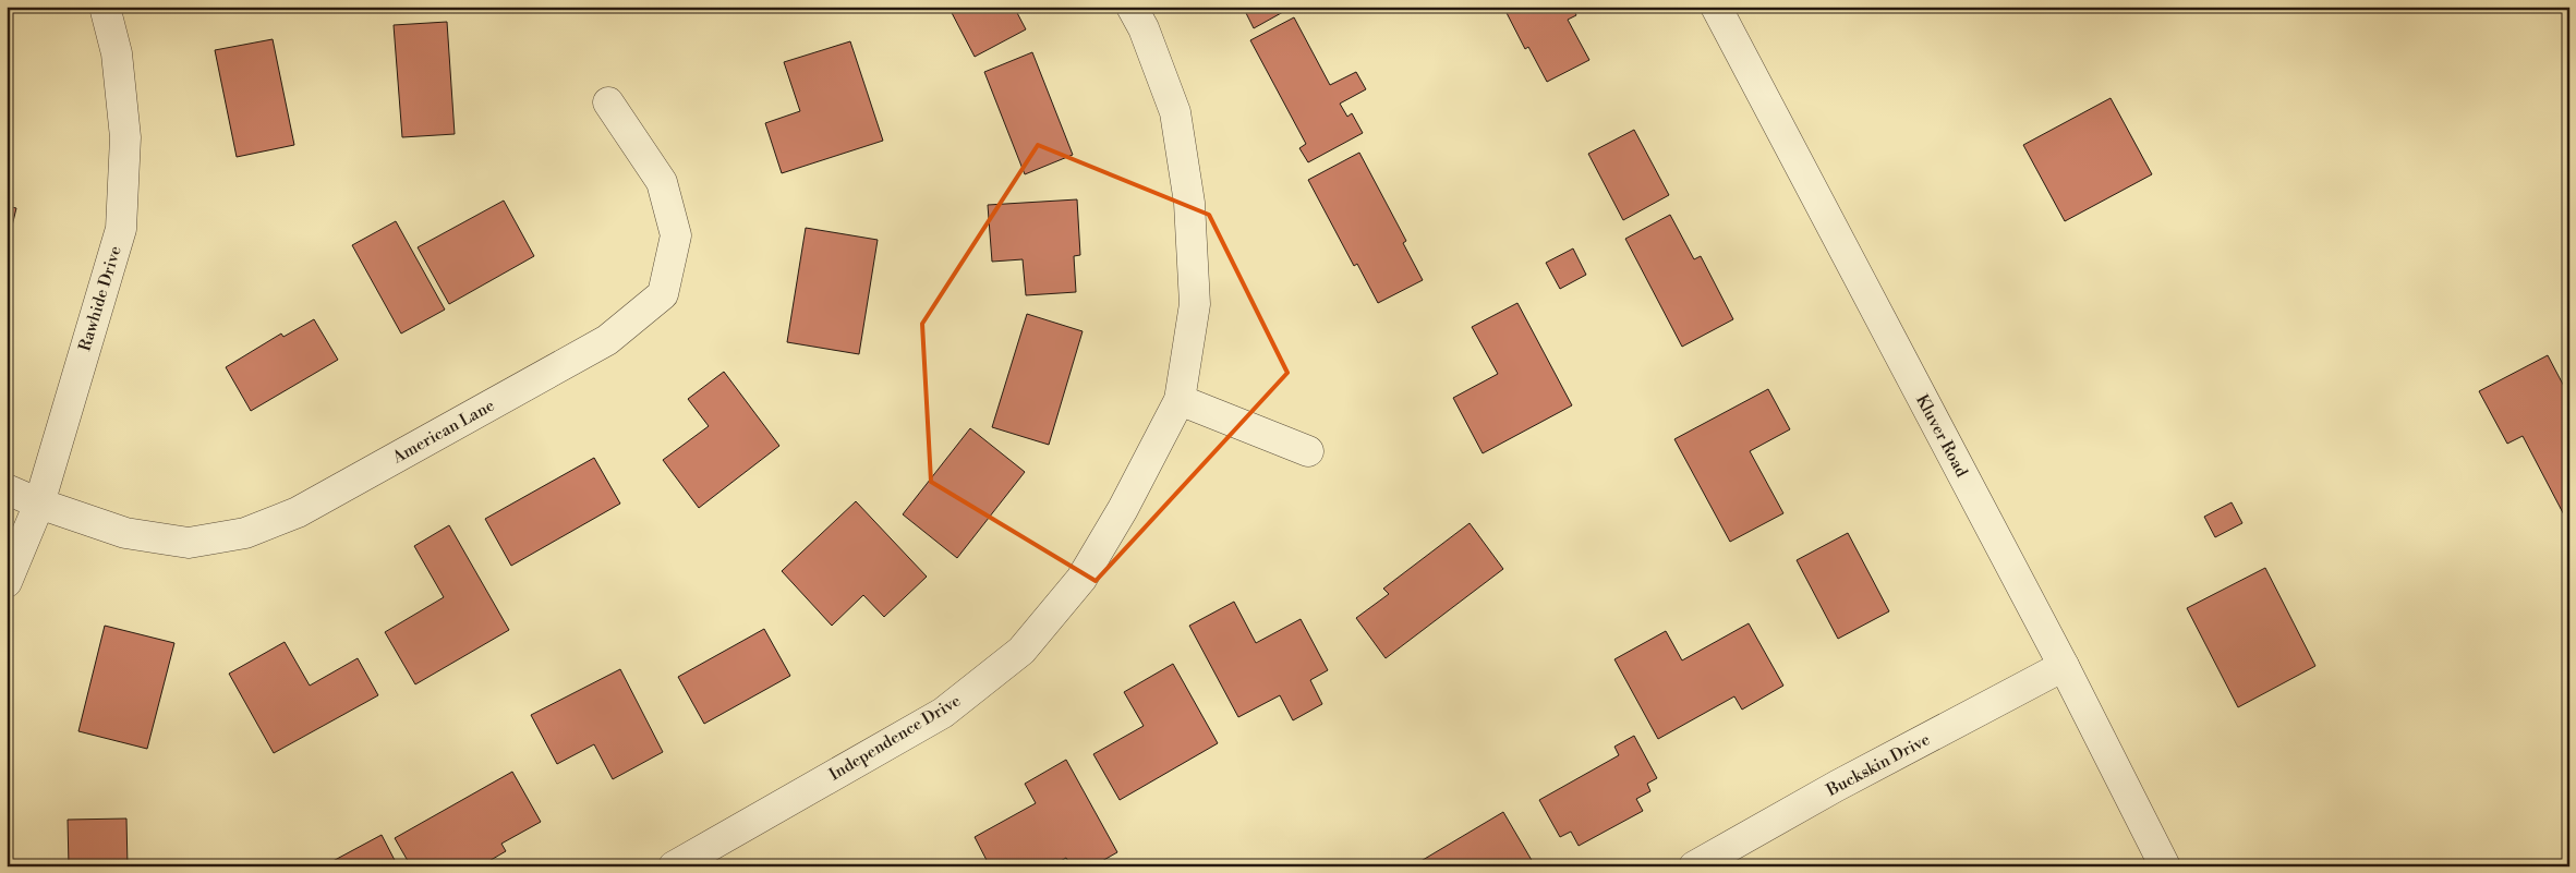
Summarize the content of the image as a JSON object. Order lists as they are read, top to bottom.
{
  "streets": {
    "street": [
      "Rawhide Drive",
      "American Lane",
      "Kluver Road",
      "Independence Drive",
      "Buckskin Drive"
    ]
  },
  "crossings": [
    ["Rawhide Drive", "American Lane"],
    ["Kluver Road", "Buckskin Drive"]
  ]
}
